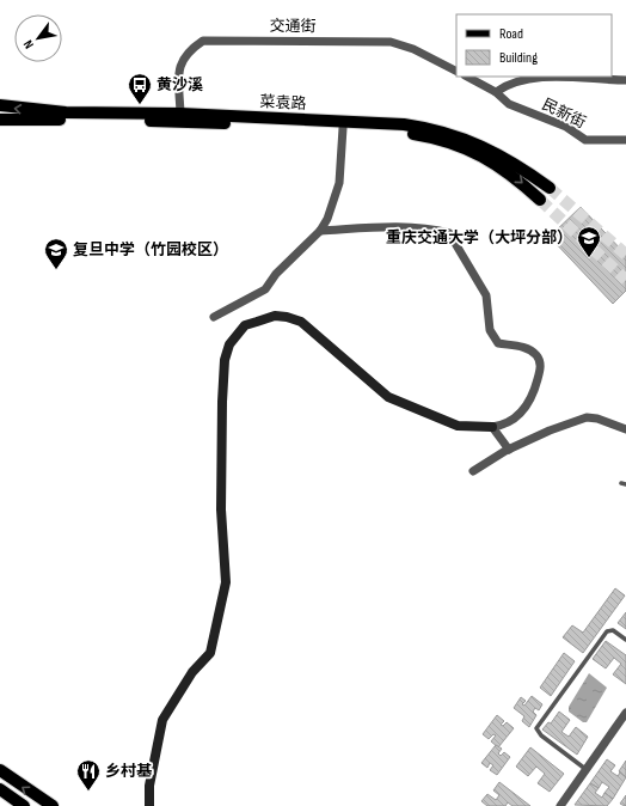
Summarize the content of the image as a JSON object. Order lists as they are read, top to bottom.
{
  "streets": {
    "main road": ["菜袁路"],
    "street": ["交通街", "民新街"]
  },
  "crossings": [
    ["交通街", "菜袁路"]
  ],
  "places": {
    "bus stop": ["黄沙溪"],
    "school or university": ["重庆交通大学（大坪分部）", "复旦中学（竹园校区）"],
    "restaurant": ["乡村基"]
  },
  "legend": ["Road", "Building"],
  "north": "bottom left"
}
